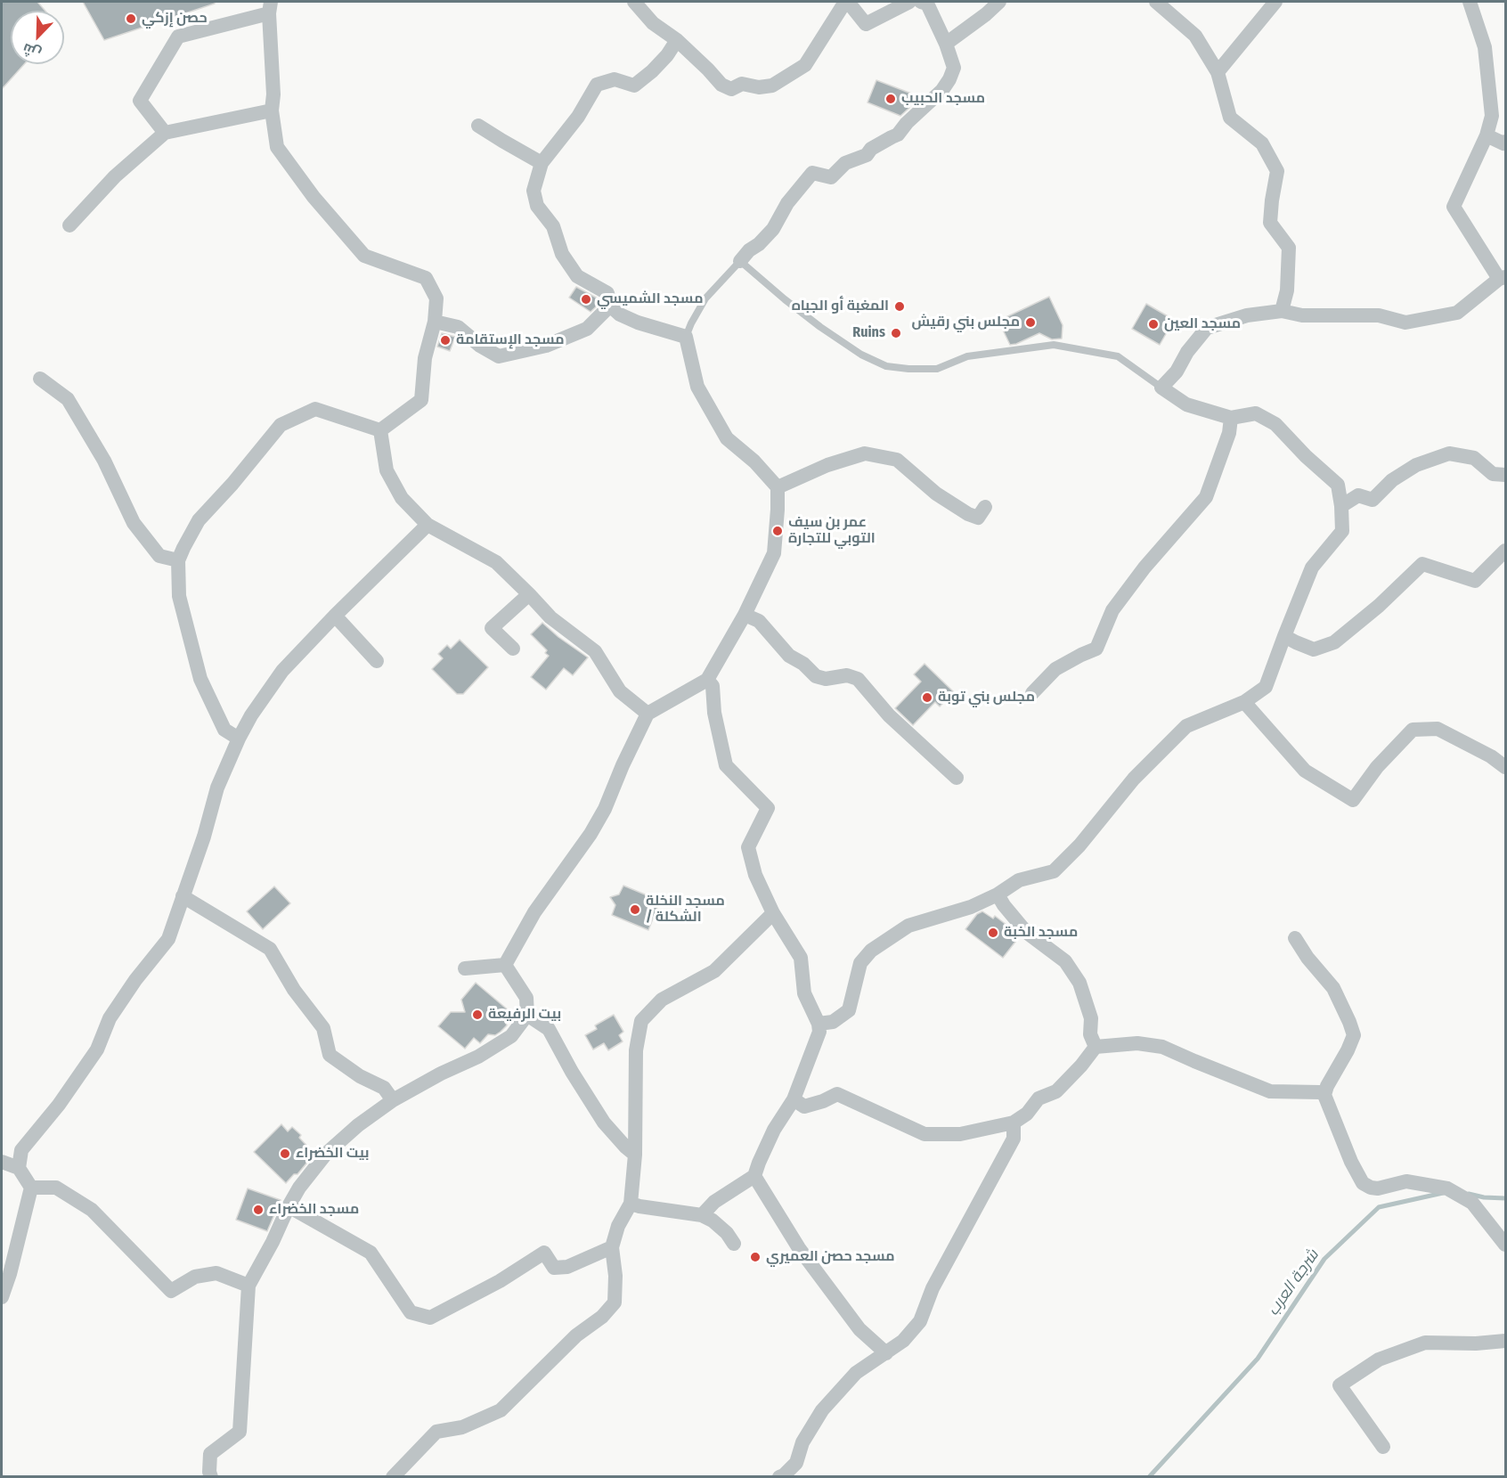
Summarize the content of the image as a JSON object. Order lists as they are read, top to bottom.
{
  "water": ["شرجة العرب"],
  "places": [
    "حصن إزكي",
    "مسجد الحبيب",
    "مسجد الشميسي",
    "المغبة أو الجباه",
    "مجلس بني رقيش",
    "مسجد العين",
    "Ruins",
    "مسجد الإستقامة",
    "عمر بن سيف التوبي للتجارة",
    "مجلس بني توبة",
    "مسجد النخلة / الشكلة",
    "مسجد الخبة",
    "بيت الرفيعة",
    "بيت الخضراء",
    "مسجد الخضراء",
    "مسجد حصن العميري"
  ],
  "north": "bottom left"
}
